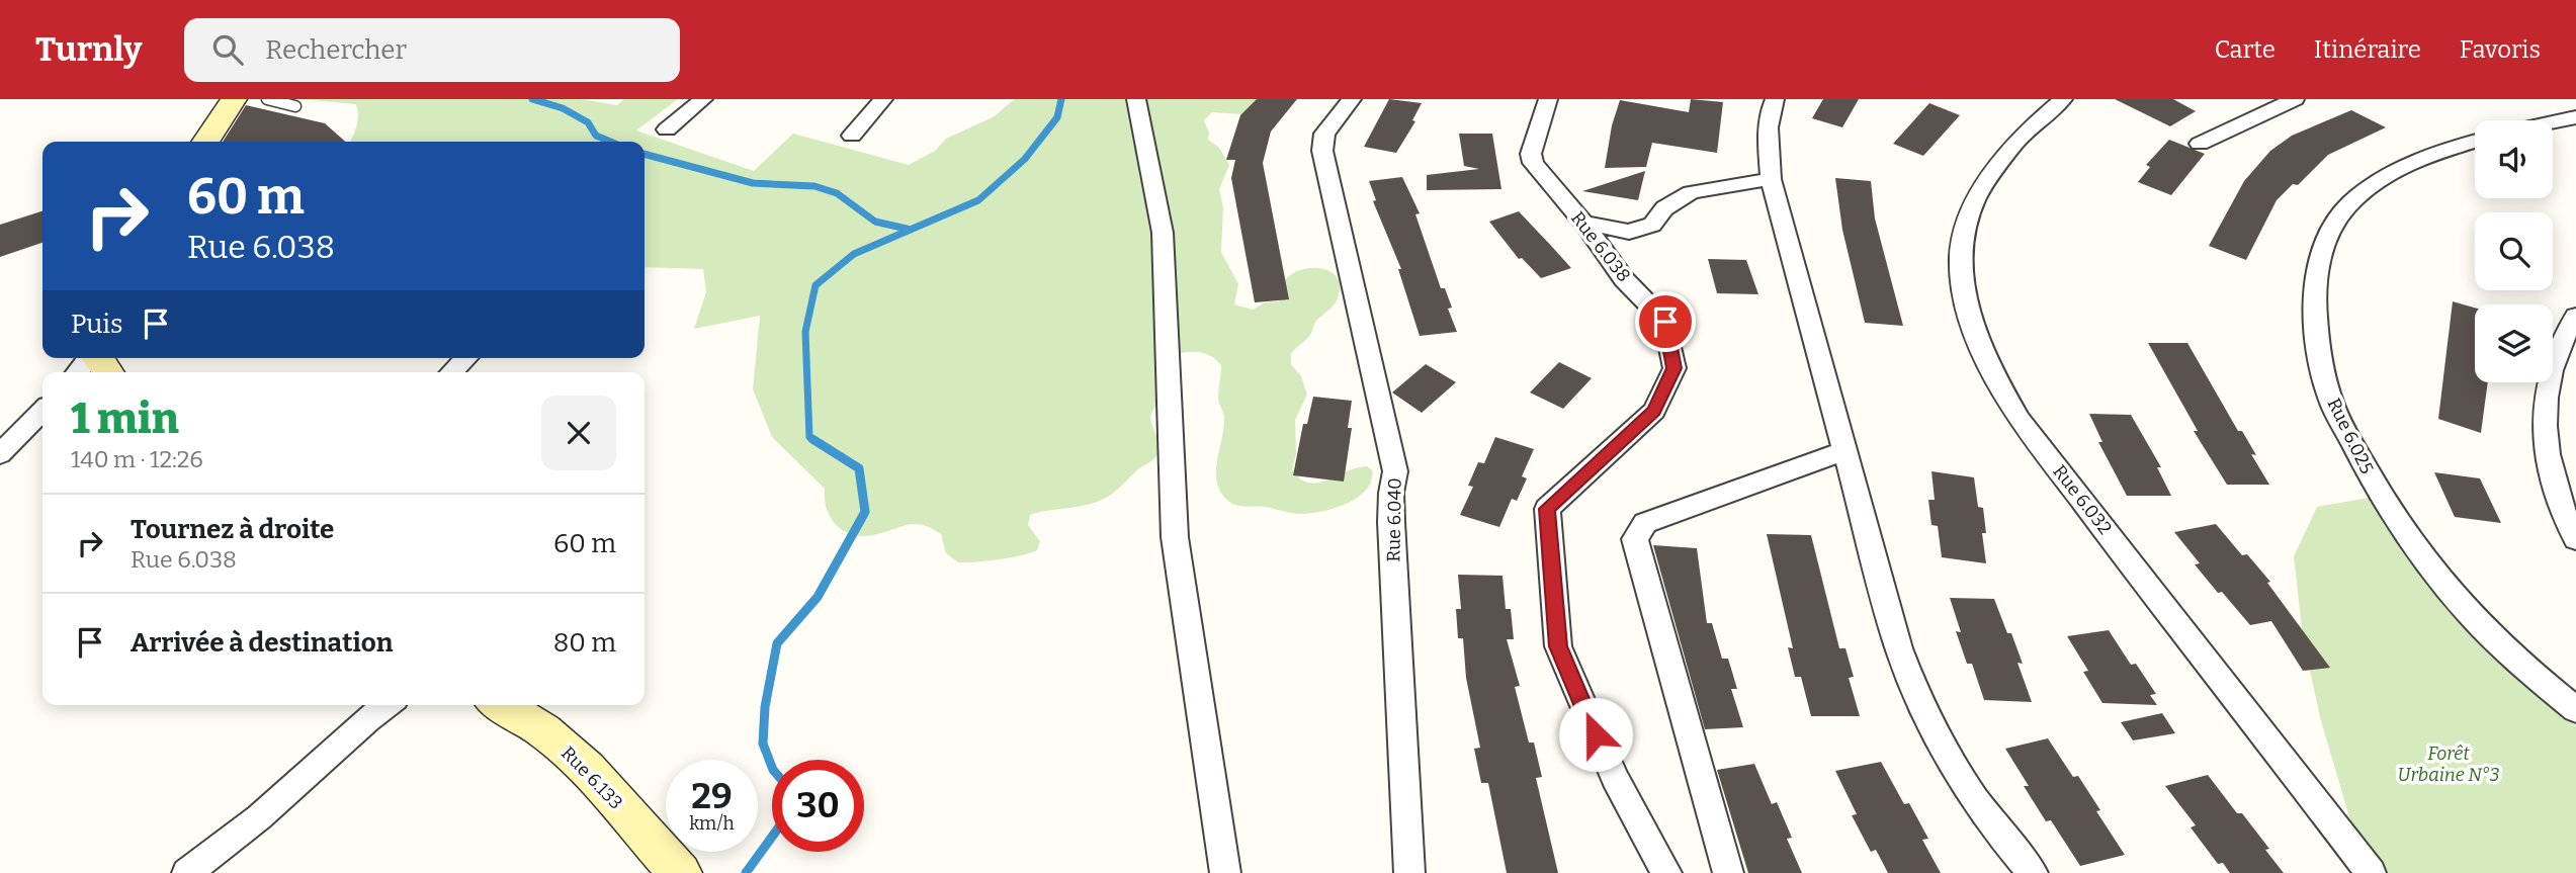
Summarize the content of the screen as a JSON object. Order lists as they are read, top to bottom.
{
  "streets": {
    "street": [
      "Rue 6.038",
      "Rue 6.025",
      "Rue 6.032",
      "Rue 6.040",
      "Rue 6.133"
    ]
  },
  "parks": ["Forêt Urbaine N°3"],
  "page": {
    "header": "Turnly",
    "search": "Rechercher",
    "nav": ["Carte", "Itinéraire", "Favoris"],
    "turn": ["60 m", "Rue 6.038"],
    "then": "Puis",
    "heading": ["1 min", "140 m · 12:26"],
    "list": [
      {
        "name": "Tournez à droite",
        "note": "Rue 6.038",
        "value": "60 m"
      },
      {
        "name": "Arrivée à destination",
        "value": "80 m"
      }
    ],
    "speed": "29 km/h",
    "limit": "30"
  }
}
